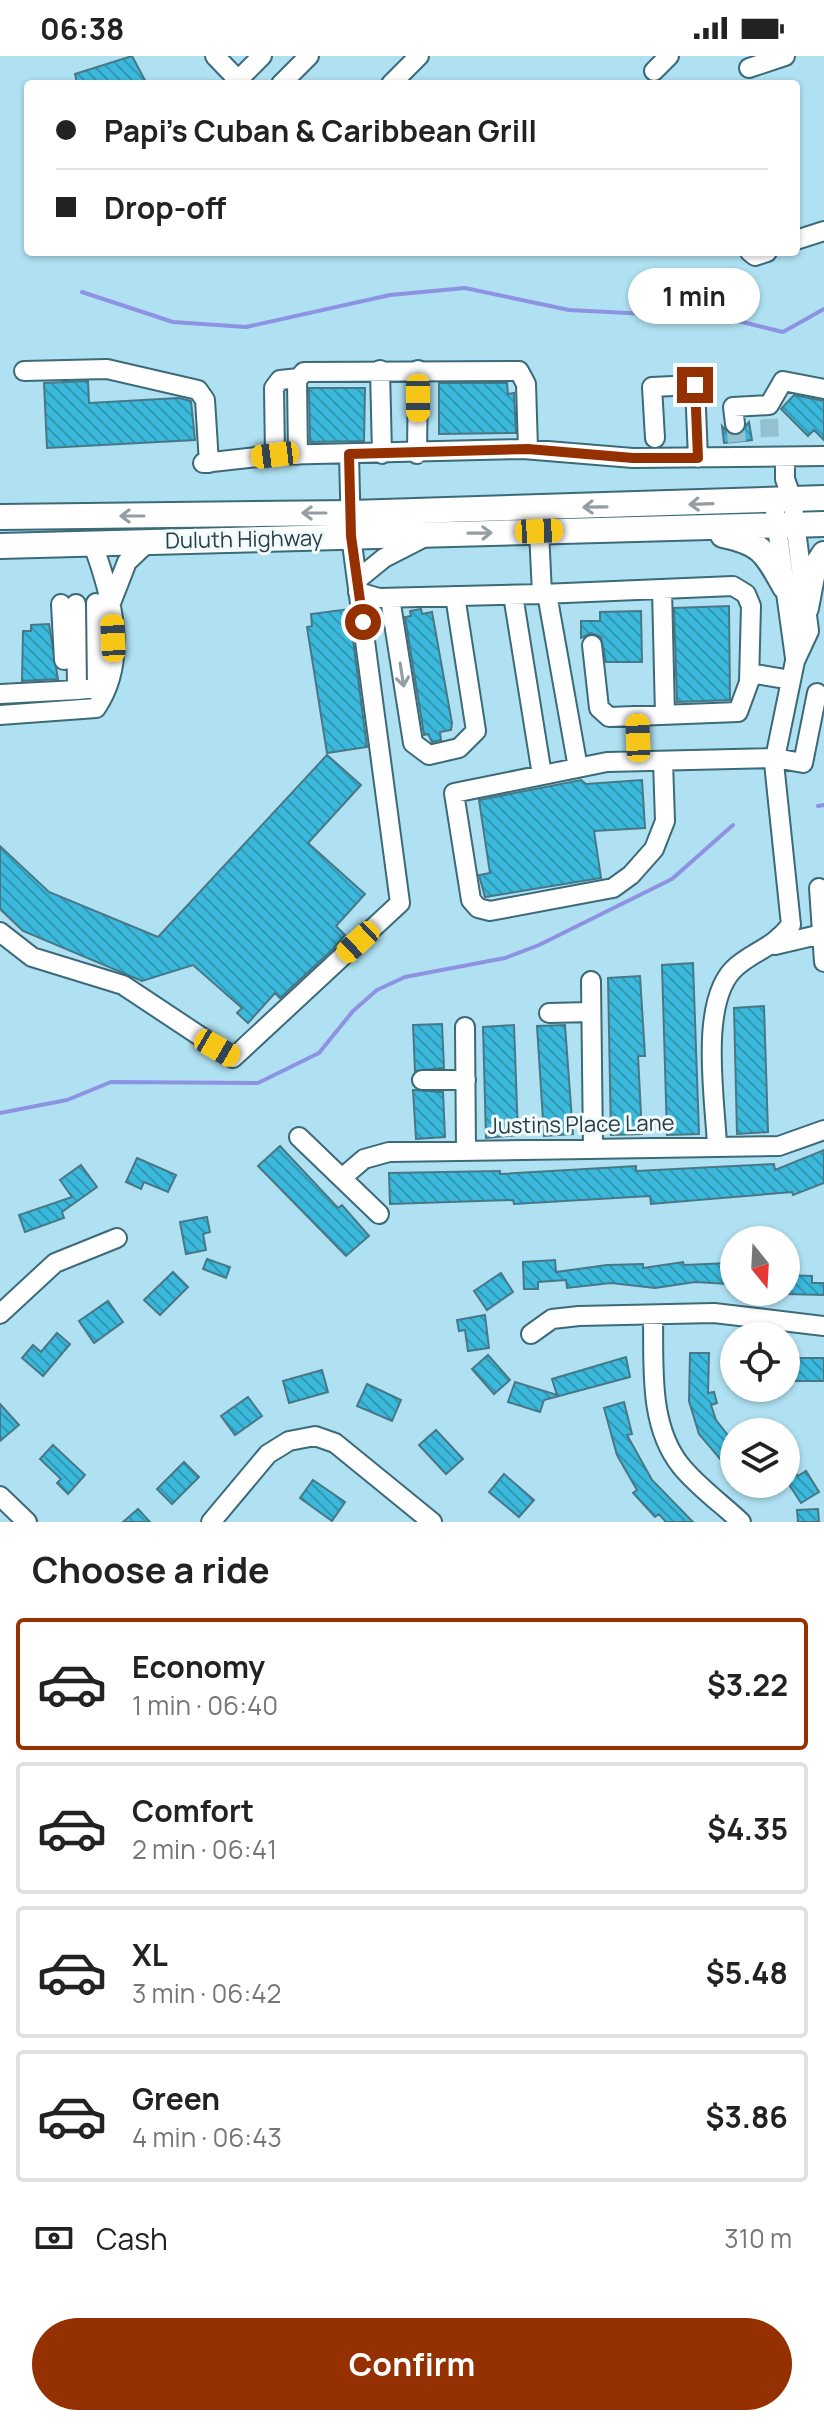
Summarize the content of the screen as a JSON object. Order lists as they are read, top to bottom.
{
  "streets": {
    "main road": ["Duluth Highway"],
    "street": ["Justins Place Lane"]
  },
  "north": "bottom",
  "page": {
    "status": "06:38",
    "banner": ["Papi's Cuban & Caribbean Grill", "Drop-off"],
    "bubble": "1 min",
    "heading": "Choose a ride",
    "list": [
      {
        "name": "Economy",
        "note": "1 min · 06:40",
        "value": "$3.22"
      },
      {
        "name": "Comfort",
        "note": "2 min · 06:41",
        "value": "$4.35"
      },
      {
        "name": "XL",
        "note": "3 min · 06:42",
        "value": "$5.48"
      },
      {
        "name": "Green",
        "note": "4 min · 06:43",
        "value": "$3.86"
      }
    ],
    "pay": ["Cash", "310 m"],
    "buttons": "Confirm"
  }
}
